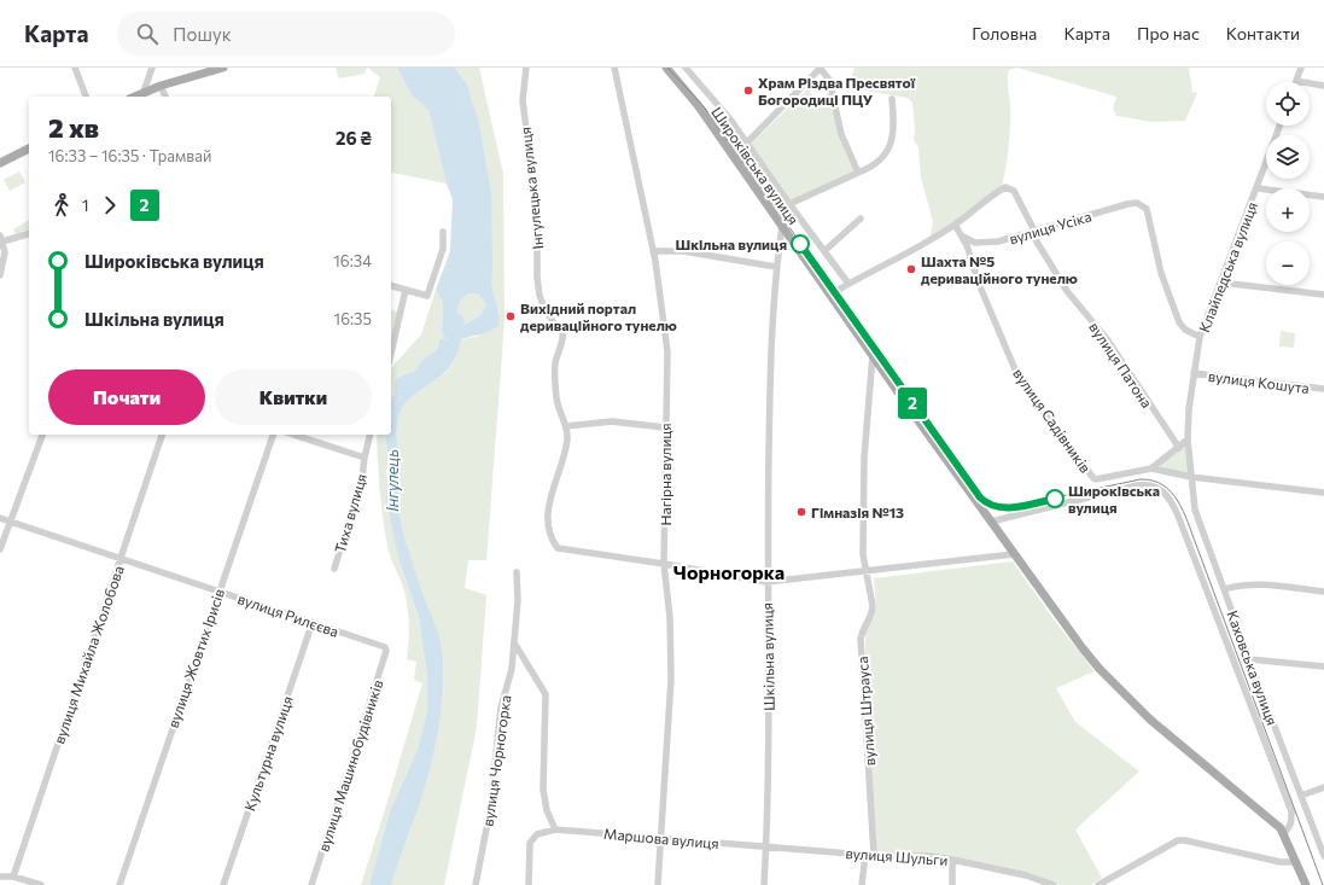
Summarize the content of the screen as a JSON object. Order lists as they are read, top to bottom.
{
  "streets": {
    "main road": ["Широківська вулиця"],
    "street": [
      "Інгулецька вулиця",
      "вулиця Усіка",
      "Клайпедська вулиця",
      "вулиця Патона",
      "вулиця Кошута",
      "вулиця Садівників",
      "Нагірна вулиця",
      "Тиха вулиця",
      "вулиця Рилєєва",
      "вулиця Михайла Жолобова",
      "Шкільна вулиця",
      "вулиця Жовтих Ірисів",
      "Каховська вулиця",
      "вулиця Штрауса",
      "Культурна вулиця",
      "вулиця Чорногорка",
      "вулиця Машинобудівників",
      "Маршова вулиця",
      "вулиця Шульги"
    ]
  },
  "crossings": [
    ["Широківська вулиця", "Шкільна вулиця"],
    ["Широківська вулиця", "вулиця Штрауса"],
    ["Інгулецька вулиця", "Нагірна вулиця"],
    ["вулиця Усіка", "Клайпедська вулиця"],
    ["вулиця Усіка", "вулиця Патона"],
    ["вулиця Усіка", "вулиця Садівників"],
    ["Клайпедська вулиця", "вулиця Кошута"],
    ["Клайпедська вулиця", "Каховська вулиця"],
    ["вулиця Патона", "вулиця Садівників"],
    ["Нагірна вулиця", "Маршова вулиця"],
    ["вулиця Рилєєва", "вулиця Михайла Жолобова"],
    ["вулиця Рилєєва", "вулиця Жовтих Ірисів"],
    ["вулиця Рилєєва", "Культурна вулиця"],
    ["вулиця Рилєєва", "вулиця Машинобудівників"],
    ["Шкільна вулиця", "Маршова вулиця"],
    ["Шкільна вулиця", "вулиця Шульги"],
    ["вулиця Штрауса", "вулиця Шульги"],
    ["Маршова вулиця", "вулиця Шульги"]
  ],
  "districts": ["Чорногорка"],
  "water": ["Інгулець"],
  "places": [
    "Храм Різдва Пресвятої Богородиці ПЦУ",
    "Шкільна вулиця",
    "Шахта №5 дериваційного тунелю",
    "Вихідний портал дериваційного тунелю",
    "Широківська вулиця",
    "Гімназія №13"
  ],
  "lines": ["tram line 2"],
  "page": {
    "header": "Карта",
    "search": "Пошук",
    "nav": [
      "Головна",
      "Карта",
      "Про нас",
      "Контакти"
    ],
    "on_map": "2",
    "map_buttons": ["+", "−"],
    "heading": ["2 хв", "16:33 – 16:35 · Трамвай", "26 ₴"],
    "legs": ["1", "2"],
    "list": [
      {
        "name": "Широківська вулиця",
        "value": "16:34"
      },
      {
        "name": "Шкільна вулиця",
        "value": "16:35"
      }
    ],
    "buttons": ["Почати", "Квитки"]
  }
}
